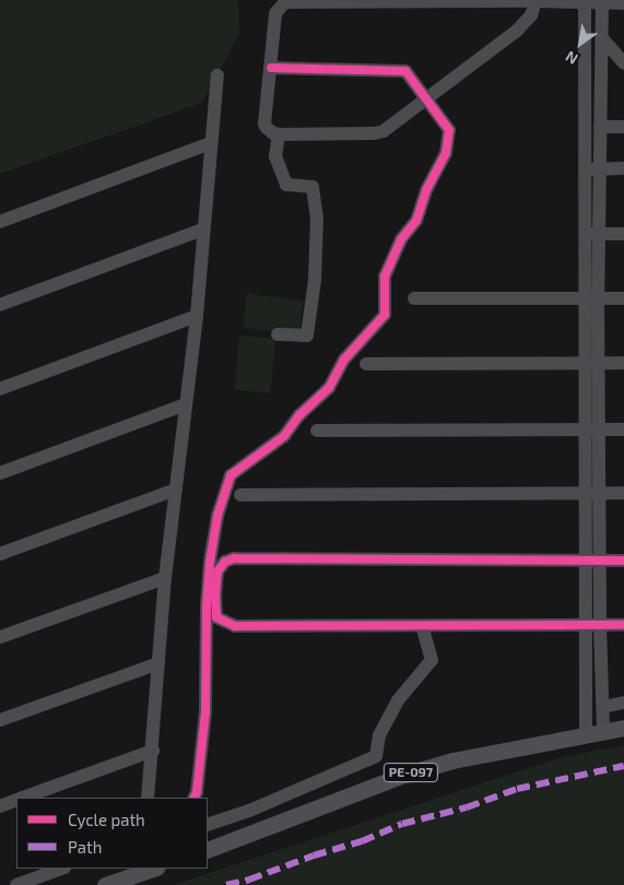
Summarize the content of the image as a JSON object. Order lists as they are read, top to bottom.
{
  "streets": {
    "main road": ["PE-097"]
  },
  "legend": ["Cycle path", "Path"],
  "north": "bottom left"
}
